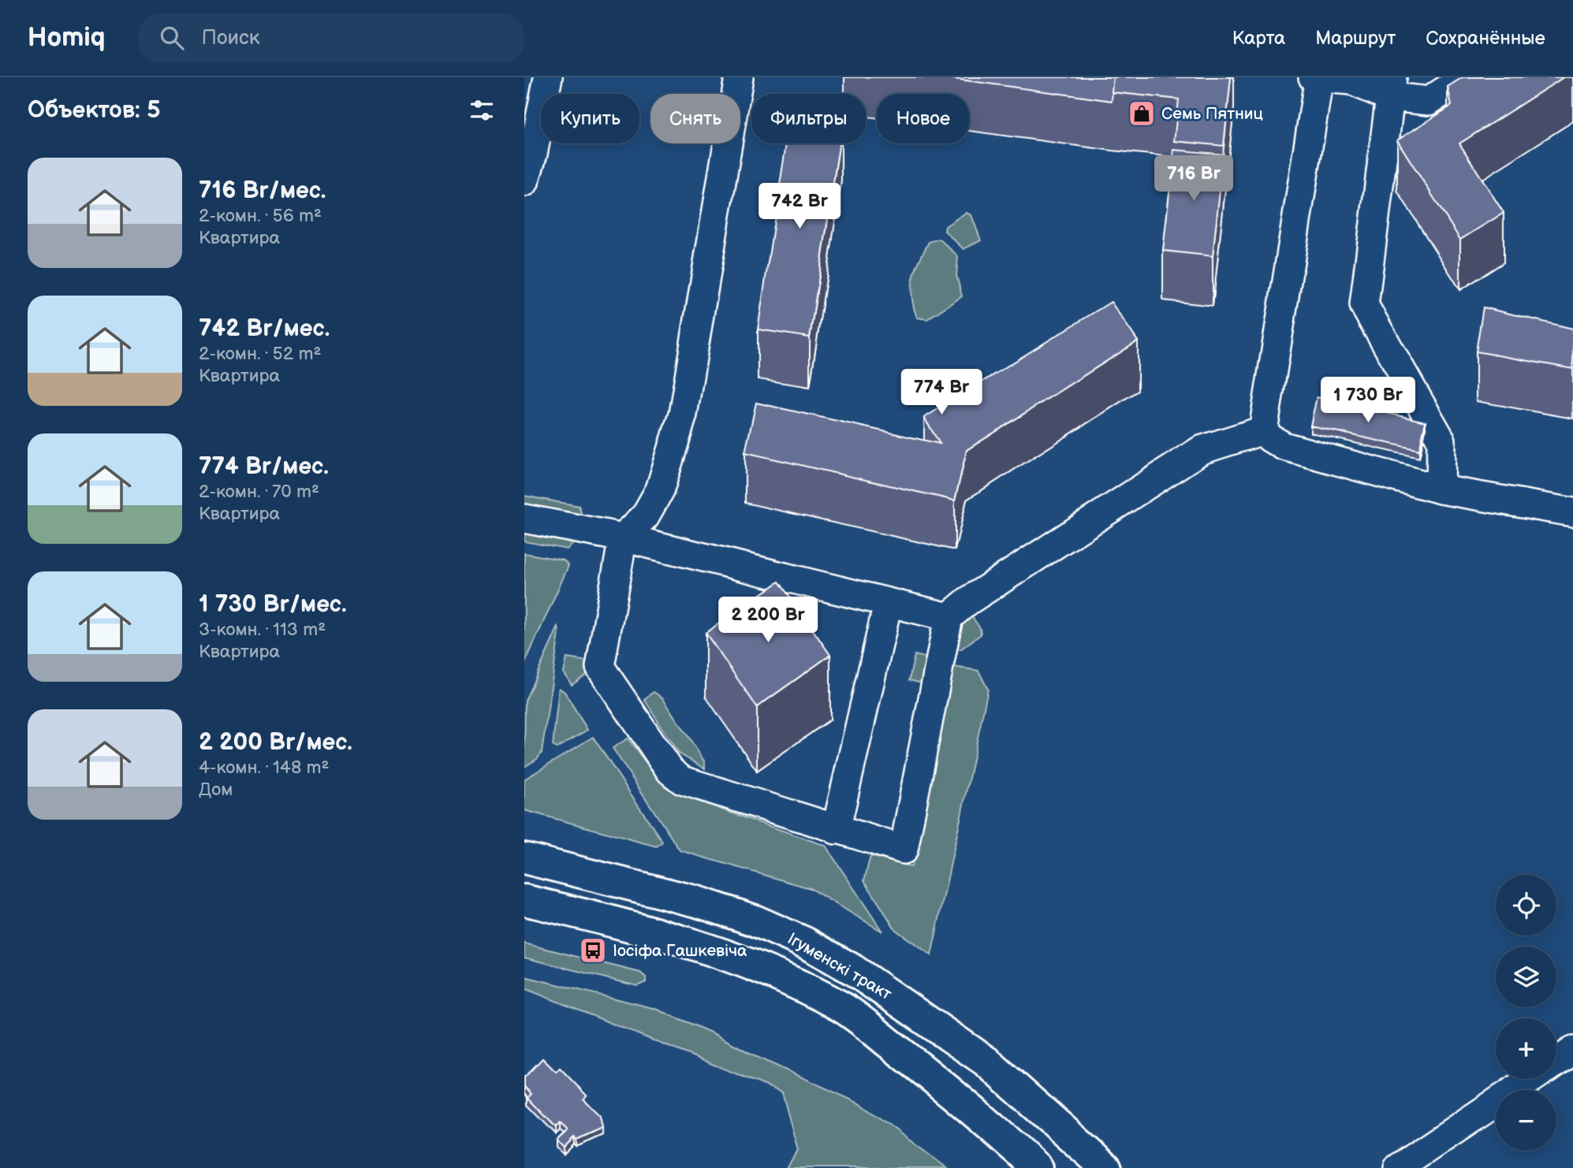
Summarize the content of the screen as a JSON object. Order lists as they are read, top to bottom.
{
  "streets": {
    "main road": ["Ігуменскі тракт"]
  },
  "places": {
    "shop": ["Семь Пятниц"],
    "bus stop": ["Іосіфа Гашкевіча"]
  },
  "page": {
    "header": "Homiq",
    "search": "Поиск",
    "nav": ["Карта", "Маршрут", "Сохранённые"],
    "heading": "Объектов: 5",
    "chip": [
      "Купить",
      "Снять",
      "Фильтры",
      "Новое"
    ],
    "list": [
      {
        "name": "716 Br/мес.",
        "note": "2-комн. · 56 m² · Квартира"
      },
      {
        "name": "742 Br/мес.",
        "note": "2-комн. · 52 m² · Квартира"
      },
      {
        "name": "774 Br/мес.",
        "note": "2-комн. · 70 m² · Квартира"
      },
      {
        "name": "1 730 Br/мес.",
        "note": "3-комн. · 113 m² · Квартира"
      },
      {
        "name": "2 200 Br/мес.",
        "note": "4-комн. · 148 m² · Дом"
      }
    ],
    "price": [
      "716 Br",
      "742 Br",
      "774 Br",
      "1 730 Br",
      "2 200 Br"
    ],
    "map_buttons": ["+", "−"]
  }
}
